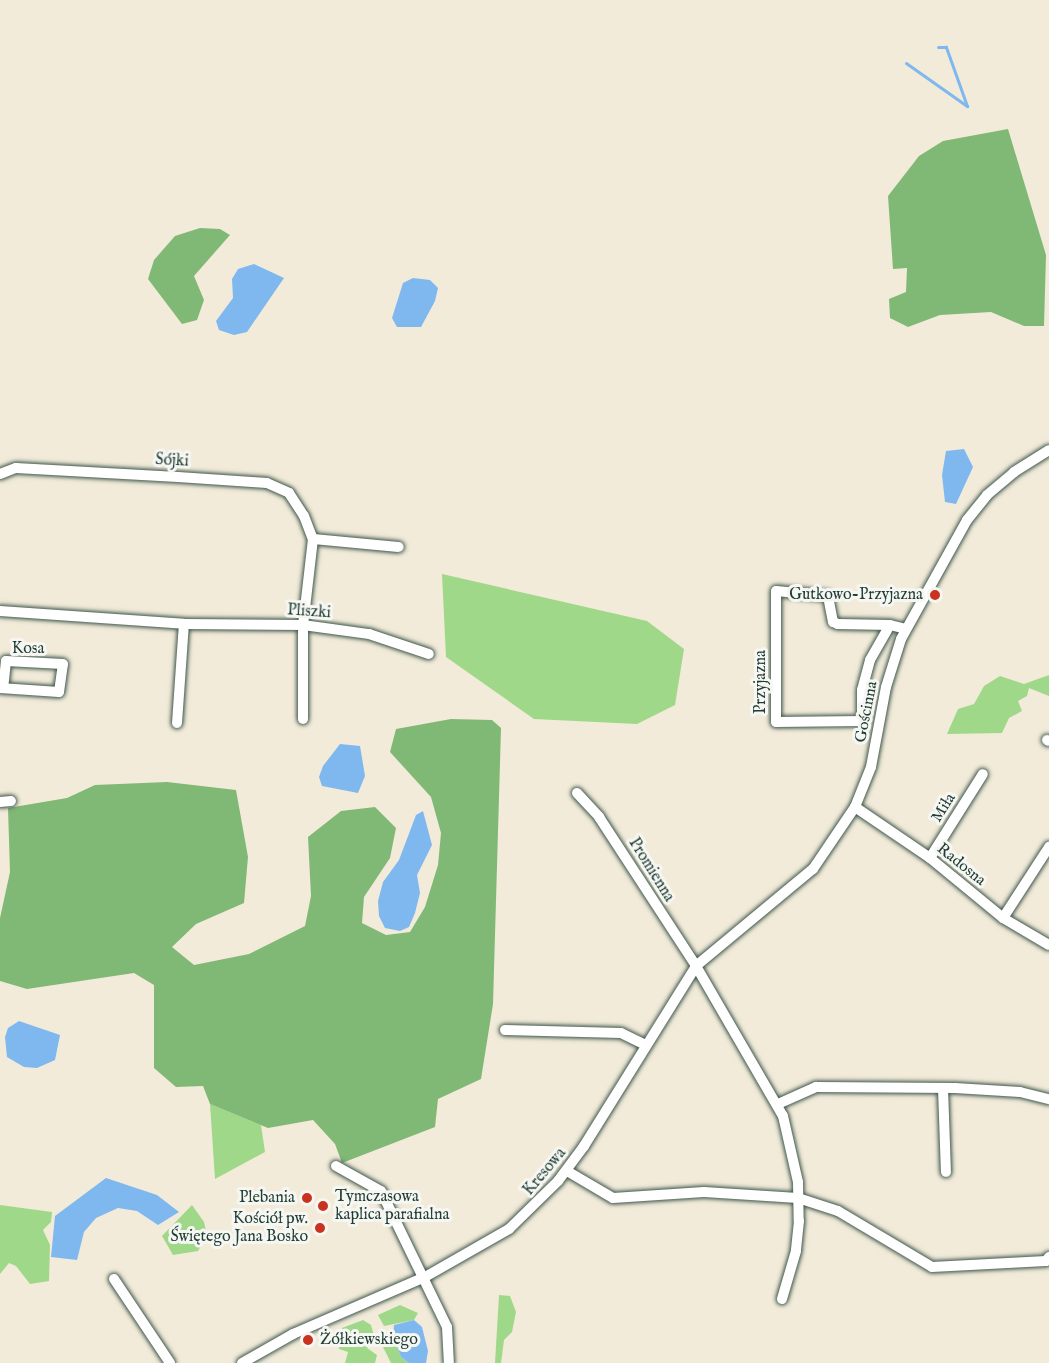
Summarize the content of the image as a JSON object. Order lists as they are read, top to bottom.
{
  "streets": {
    "street": [
      "Sójki",
      "Pliszki",
      "Kosa",
      "Przyjazna",
      "Gościnna",
      "Miła",
      "Radosna",
      "Promienna",
      "Kresowa"
    ]
  },
  "crossings": [
    ["Przyjazna", "Gościnna"],
    ["Gościnna", "Radosna"],
    ["Gościnna", "Promienna"],
    ["Gościnna", "Kresowa"],
    ["Miła", "Radosna"],
    ["Promienna", "Kresowa"]
  ],
  "places": [
    "Gutkowo-Przyjazna",
    "Plebania",
    "Tymczasowa kaplica parafialna",
    "Kościół pw. Świętego Jana Bosko",
    "Żółkiewskiego"
  ]
}
